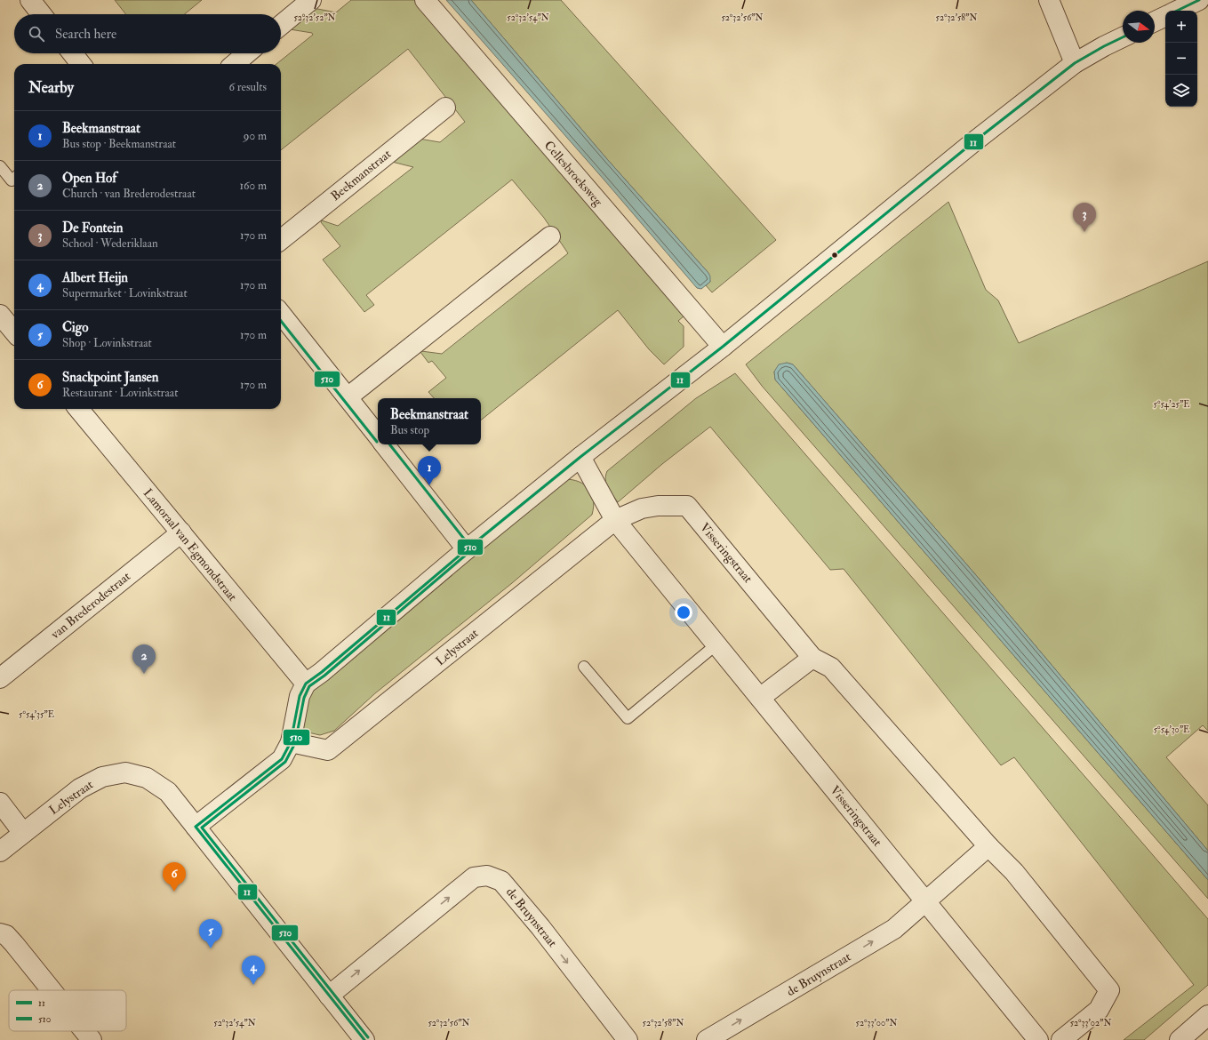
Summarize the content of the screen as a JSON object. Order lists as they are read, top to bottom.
{
  "streets": {
    "street": [
      "Cellesbroeksweg",
      "Beekmanstraat",
      "Lamoraal van Egmondstraat",
      "Visseringstraat",
      "van Brederodestraat",
      "Lelystraat",
      "de Bruynstraat"
    ]
  },
  "crossings": [
    ["Lamoraal van Egmondstraat", "van Brederodestraat"],
    ["Visseringstraat", "Lelystraat"],
    ["Visseringstraat", "de Bruynstraat"],
    ["Lelystraat", "de Bruynstraat"]
  ],
  "lines": ["transit line 11", "transit line 510"],
  "legend": ["11", "510"],
  "north": "right",
  "page": {
    "map_buttons": ["+", "−"],
    "search": "Search here",
    "heading": ["Nearby", "6 results"],
    "list": [
      {
        "mark": "1",
        "name": "Beekmanstraat",
        "note": "Bus stop · Beekmanstraat",
        "value": "90 m"
      },
      {
        "mark": "2",
        "name": "Open Hof",
        "note": "Church · van Brederodestraat",
        "value": "160 m"
      },
      {
        "mark": "3",
        "name": "De Fontein",
        "note": "School · Wederiklaan",
        "value": "170 m"
      },
      {
        "mark": "4",
        "name": "Albert Heijn",
        "note": "Supermarket · Lovinkstraat",
        "value": "170 m"
      },
      {
        "mark": "5",
        "name": "Cigo",
        "note": "Shop · Lovinkstraat",
        "value": "170 m"
      },
      {
        "mark": "6",
        "name": "Snackpoint Jansen",
        "note": "Restaurant · Lovinkstraat",
        "value": "170 m"
      }
    ],
    "pins": [
      "3",
      "1",
      "2",
      "6",
      "5",
      "4"
    ],
    "popup": ["Beekmanstraat", "Bus stop"]
  },
  "coordinates": [
    "52°32'52\"N",
    "52°32'54\"N",
    "52°32'56\"N",
    "52°32'58\"N",
    "5°54'25\"E",
    "5°54'35\"E",
    "5°54'30\"E",
    "52°33'00\"N",
    "52°33'02\"N"
  ]
}
